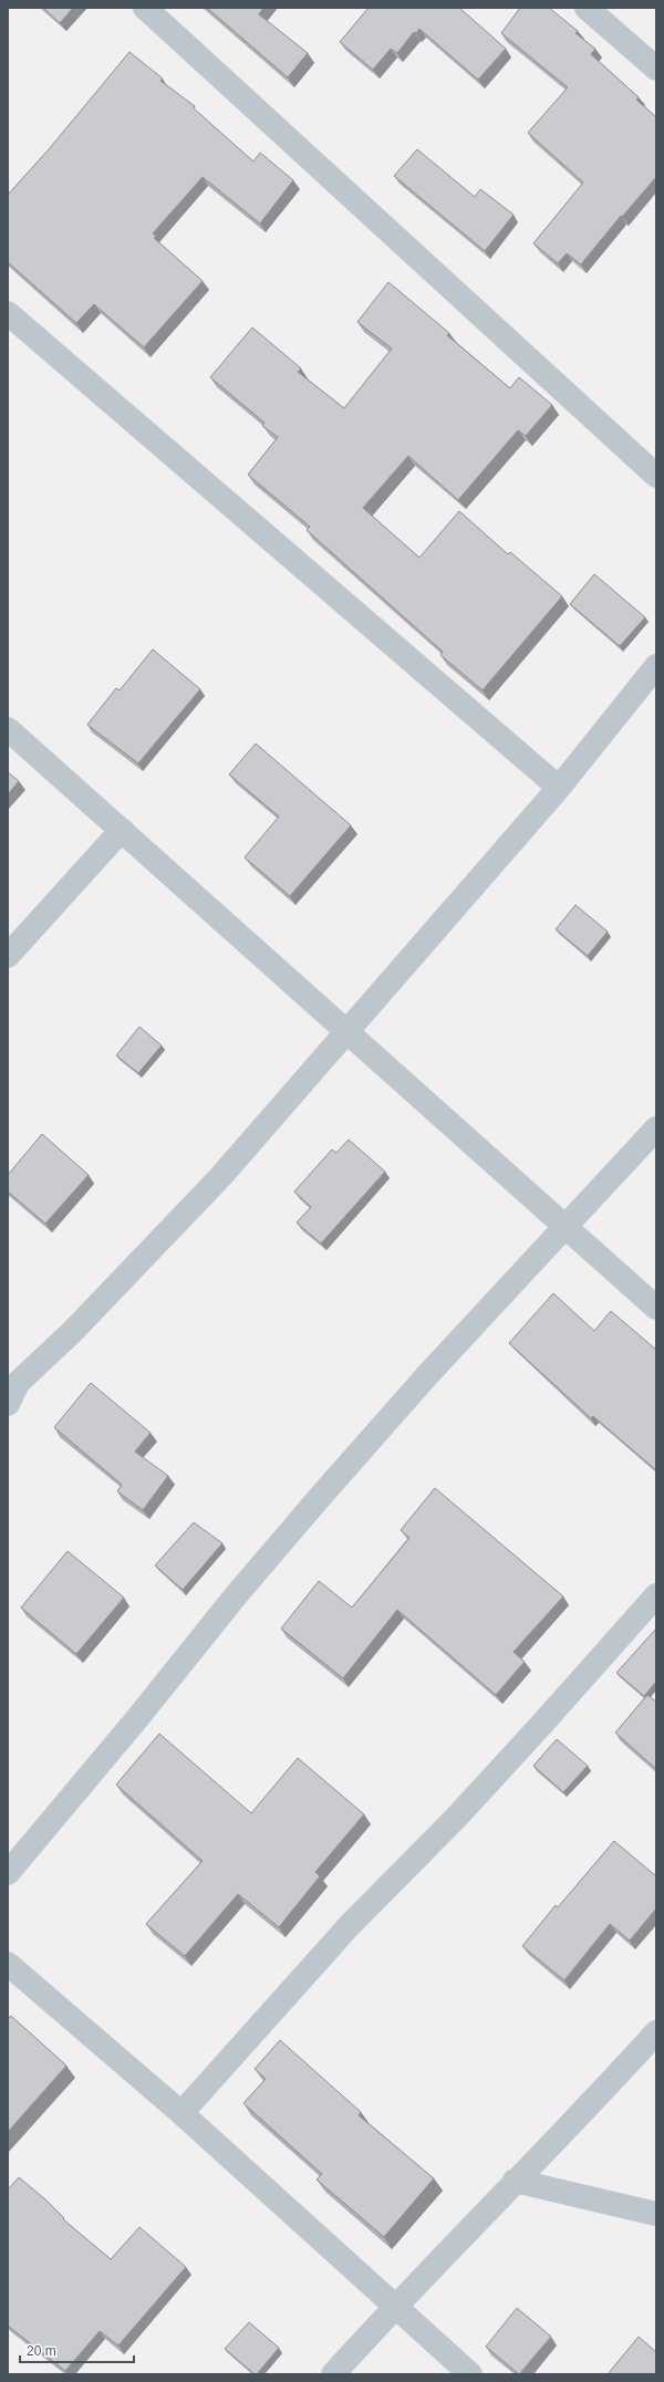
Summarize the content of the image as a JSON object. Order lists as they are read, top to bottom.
{
  "scale_bar": "20 m"
}
